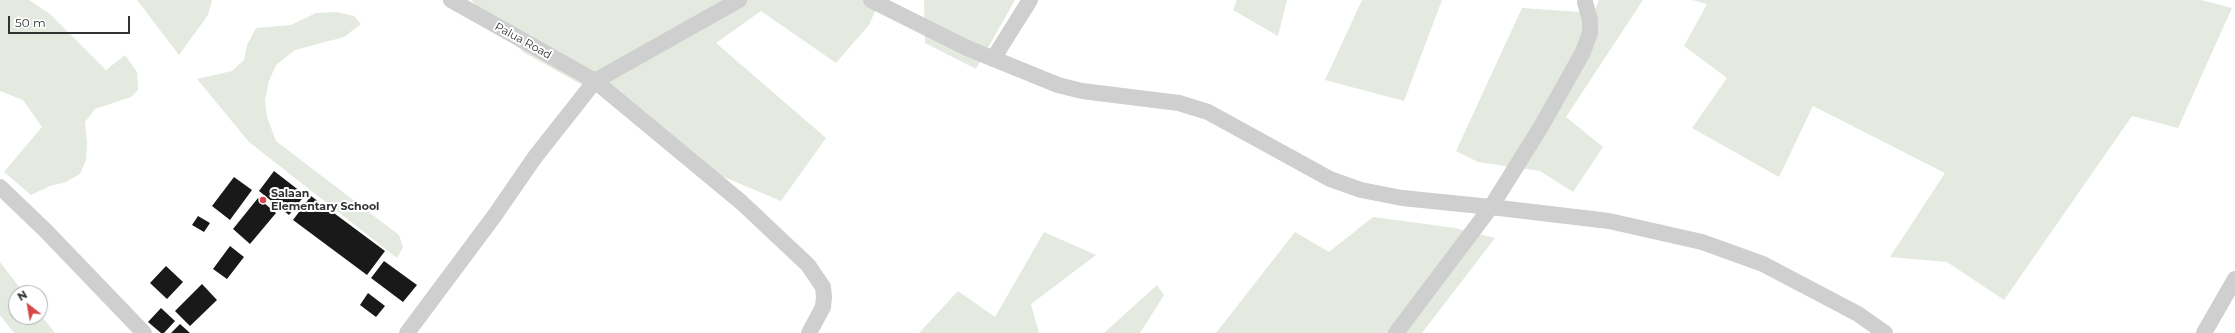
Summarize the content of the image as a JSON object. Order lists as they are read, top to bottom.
{
  "streets": {
    "street": ["Palua Road"]
  },
  "places": ["Salaan Elementary School"],
  "scale_bar": "50 m",
  "north": "top left"
}
